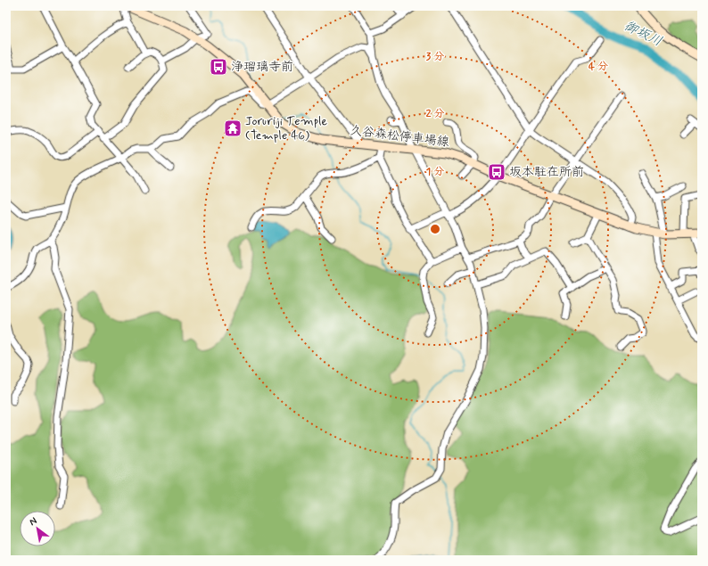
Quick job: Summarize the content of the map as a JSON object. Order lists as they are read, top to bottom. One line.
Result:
{"streets":{"main road":["久谷森松停車場線"]},"water":["御坂川"],"places":{"bus stop":["浄瑠璃寺前","坂本駐在所前"],"temple":["Joruriji Temple (Temple 46)"]},"north":"top left","rings":["3 分","4 分","2 分","1 分"]}
